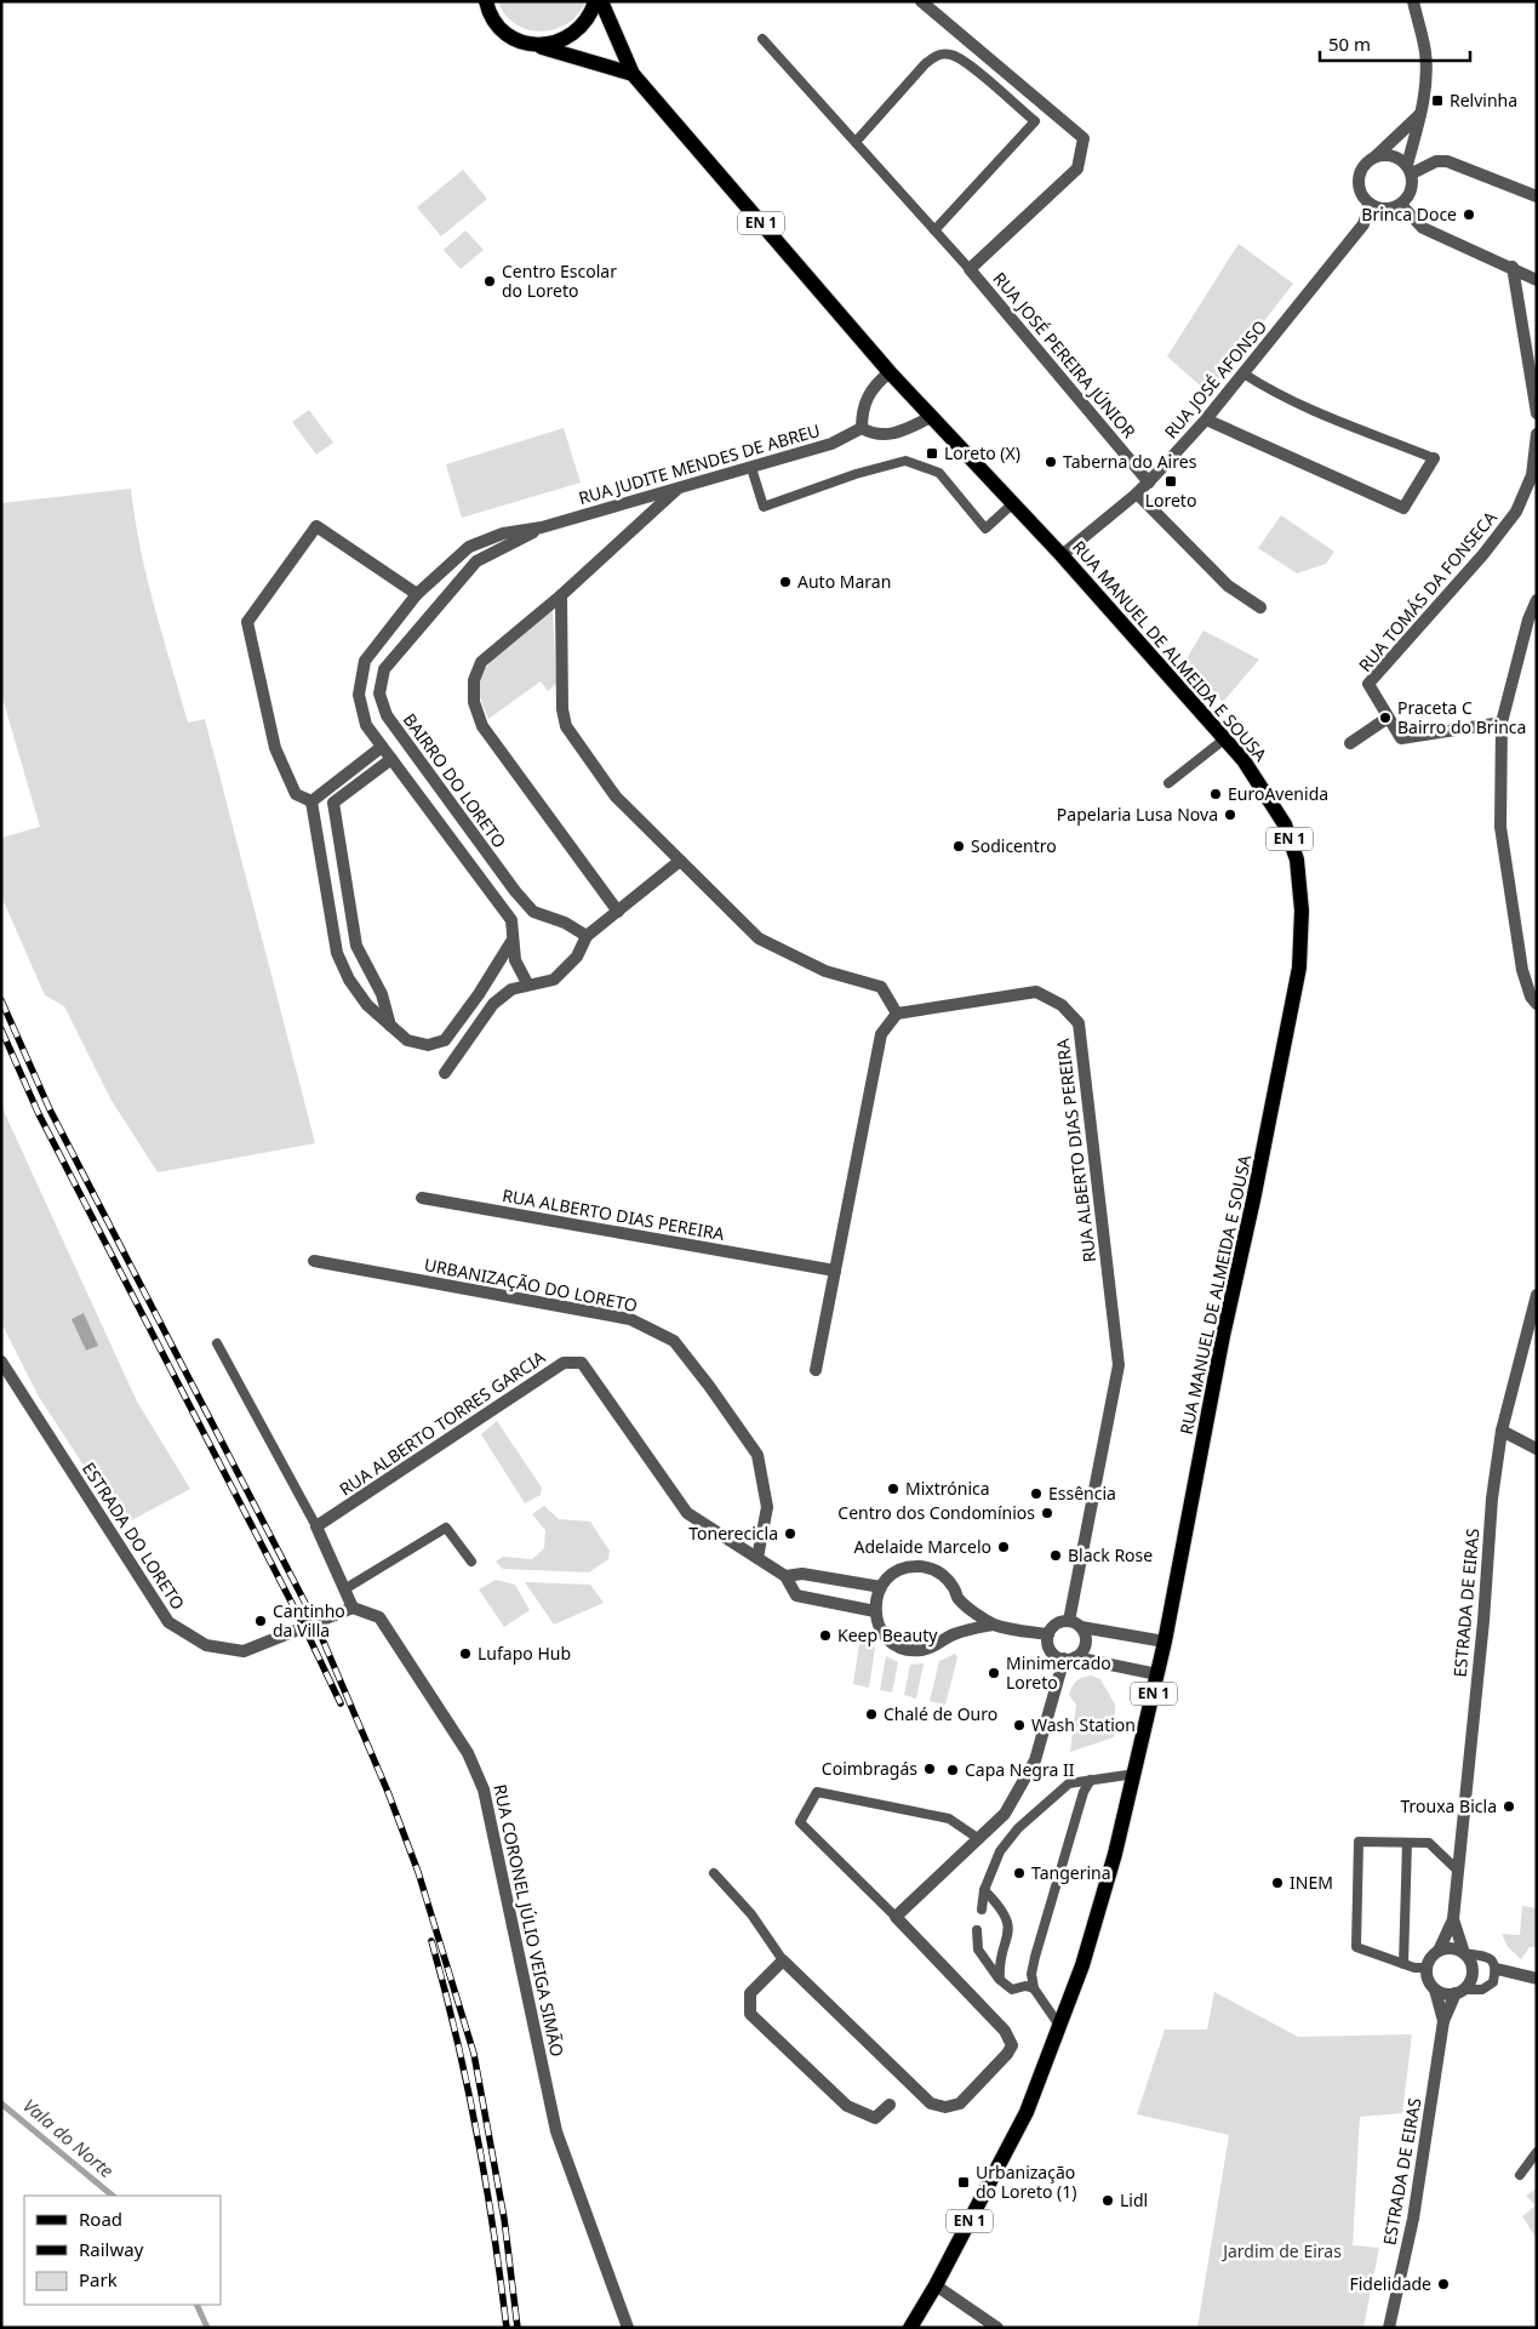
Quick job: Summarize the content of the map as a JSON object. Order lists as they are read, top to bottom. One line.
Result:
{"streets":{"main road":["EN 1","RUA MANUEL DE ALMEIDA E SOUSA"],"street":["RUA JOSÉ PEREIRA JÚNIOR","RUA JOSÉ AFONSO","RUA JUDITE MENDES DE ABREU","RUA TOMÁS DA FONSECA","BAIRRO DO LORETO","RUA ALBERTO DIAS PEREIRA","URBANIZAÇÃO DO LORETO","RUA ALBERTO TORRES GARCIA","ESTRADA DO LORETO","ESTRADA DE EIRAS","RUA CORONEL JÚLIO VEIGA SIMÃO"]},"crossings":[["EN 1","RUA MANUEL DE ALMEIDA E SOUSA"],["RUA JOSÉ PEREIRA JÚNIOR","RUA JOSÉ AFONSO"],["RUA JOSÉ AFONSO","RUA MANUEL DE ALMEIDA E SOUSA"],["RUA JUDITE MENDES DE ABREU","BAIRRO DO LORETO"],["URBANIZAÇÃO DO LORETO","RUA ALBERTO TORRES GARCIA"],["ESTRADA DO LORETO","RUA CORONEL JÚLIO VEIGA SIMÃO"]],"water":["Vala do Norte"],"parks":["Jardim de Eiras"],"places":{"transit":["Relvinha","Loreto (X)","Loreto","Urbanização do Loreto (1)"],"other":["Brinca Doce","Centro Escolar do Loreto","Taberna do Aires","Auto Maran","Praceta C Bairro do Brinca","EuroAvenida","Papelaria Lusa Nova","Sodicentro","Mixtrónica","Essência","Centro dos Condomínios","Tonerecicla","Adelaide Marcelo","Black Rose","Cantinho da Villa","Keep Beauty","Lufapo Hub","Minimercado Loreto","Chalé de Ouro","Wash Station","Coimbragás","Capa Negra II","Trouxa Bicla","Tangerina","INEM","Lidl","Fidelidade"]},"legend":["Road","Railway","Park"],"scale_bar":"50 m"}
